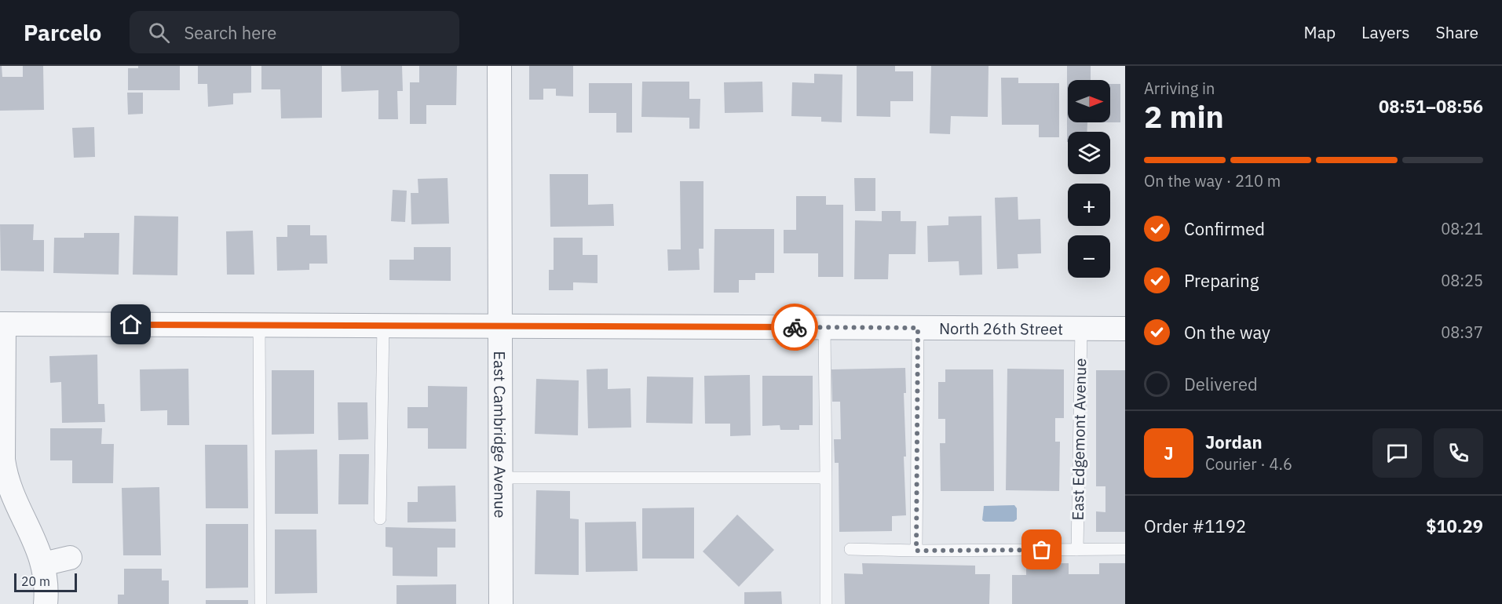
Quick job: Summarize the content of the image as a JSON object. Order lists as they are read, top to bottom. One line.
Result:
{"streets":{"street":["North 26th Street","East Cambridge Avenue"],"lane":["East Edgemont Avenue"]},"crossings":[["North 26th Street","East Cambridge Avenue"],["North 26th Street","East Edgemont Avenue"]],"scale_bar":"20 m","north":"right","page":{"header":"Parcelo","search":"Search here","nav":["Map","Layers","Share"],"heading":["2 min","Arriving in","08:51–08:56"],"panel":["Jordan","Courier · 4.6","Order #1192","$10.29"],"map_buttons":["+","−"],"bar":"On the way · 210 m","list":[["Confirmed","08:21"],["Preparing","08:25"],["On the way","08:37"],"Delivered"],"round":"J","scale":"20 m"}}
